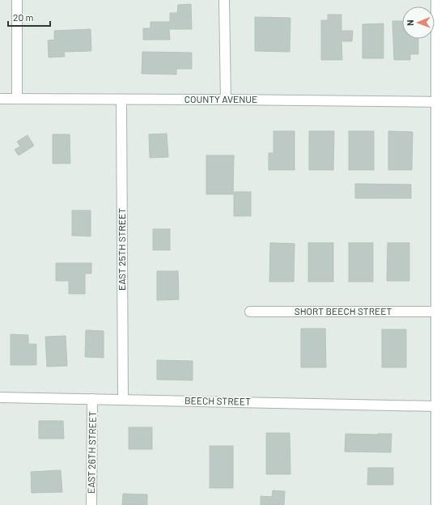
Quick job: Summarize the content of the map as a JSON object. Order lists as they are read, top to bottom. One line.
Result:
{"streets":{"street":["COUNTY AVENUE","EAST 25TH STREET","SHORT BEECH STREET","BEECH STREET","EAST 26TH STREET"]},"crossings":[["COUNTY AVENUE","EAST 25TH STREET"],["EAST 25TH STREET","BEECH STREET"],["BEECH STREET","EAST 26TH STREET"]],"scale_bar":"20 m","north":"left"}
